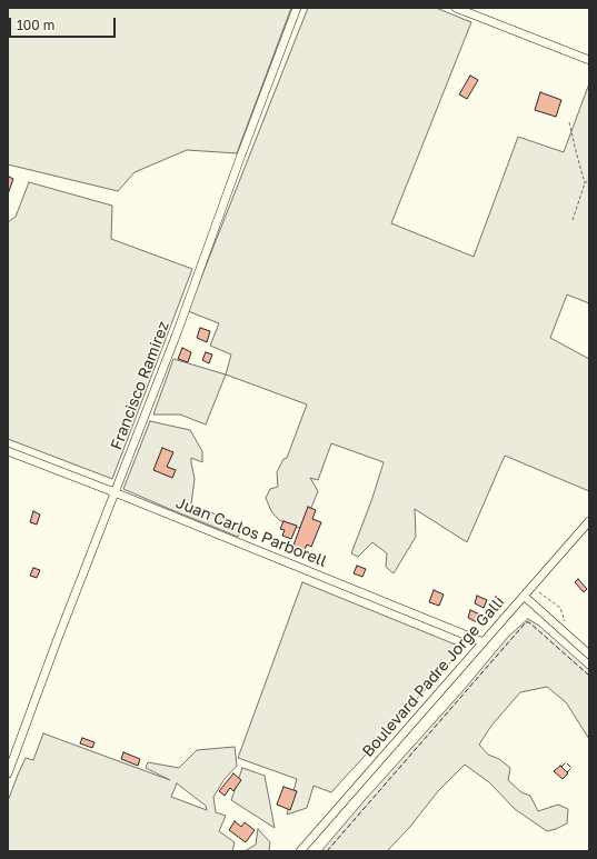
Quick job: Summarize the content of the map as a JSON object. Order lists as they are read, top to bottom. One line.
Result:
{"streets":{"street":["Francisco Ramirez","Juan Carlos Parborell","Boulevard Padre Jorge Galli"]},"crossings":[["Francisco Ramirez","Juan Carlos Parborell"],["Juan Carlos Parborell","Boulevard Padre Jorge Galli"]],"scale_bar":"100 m"}
